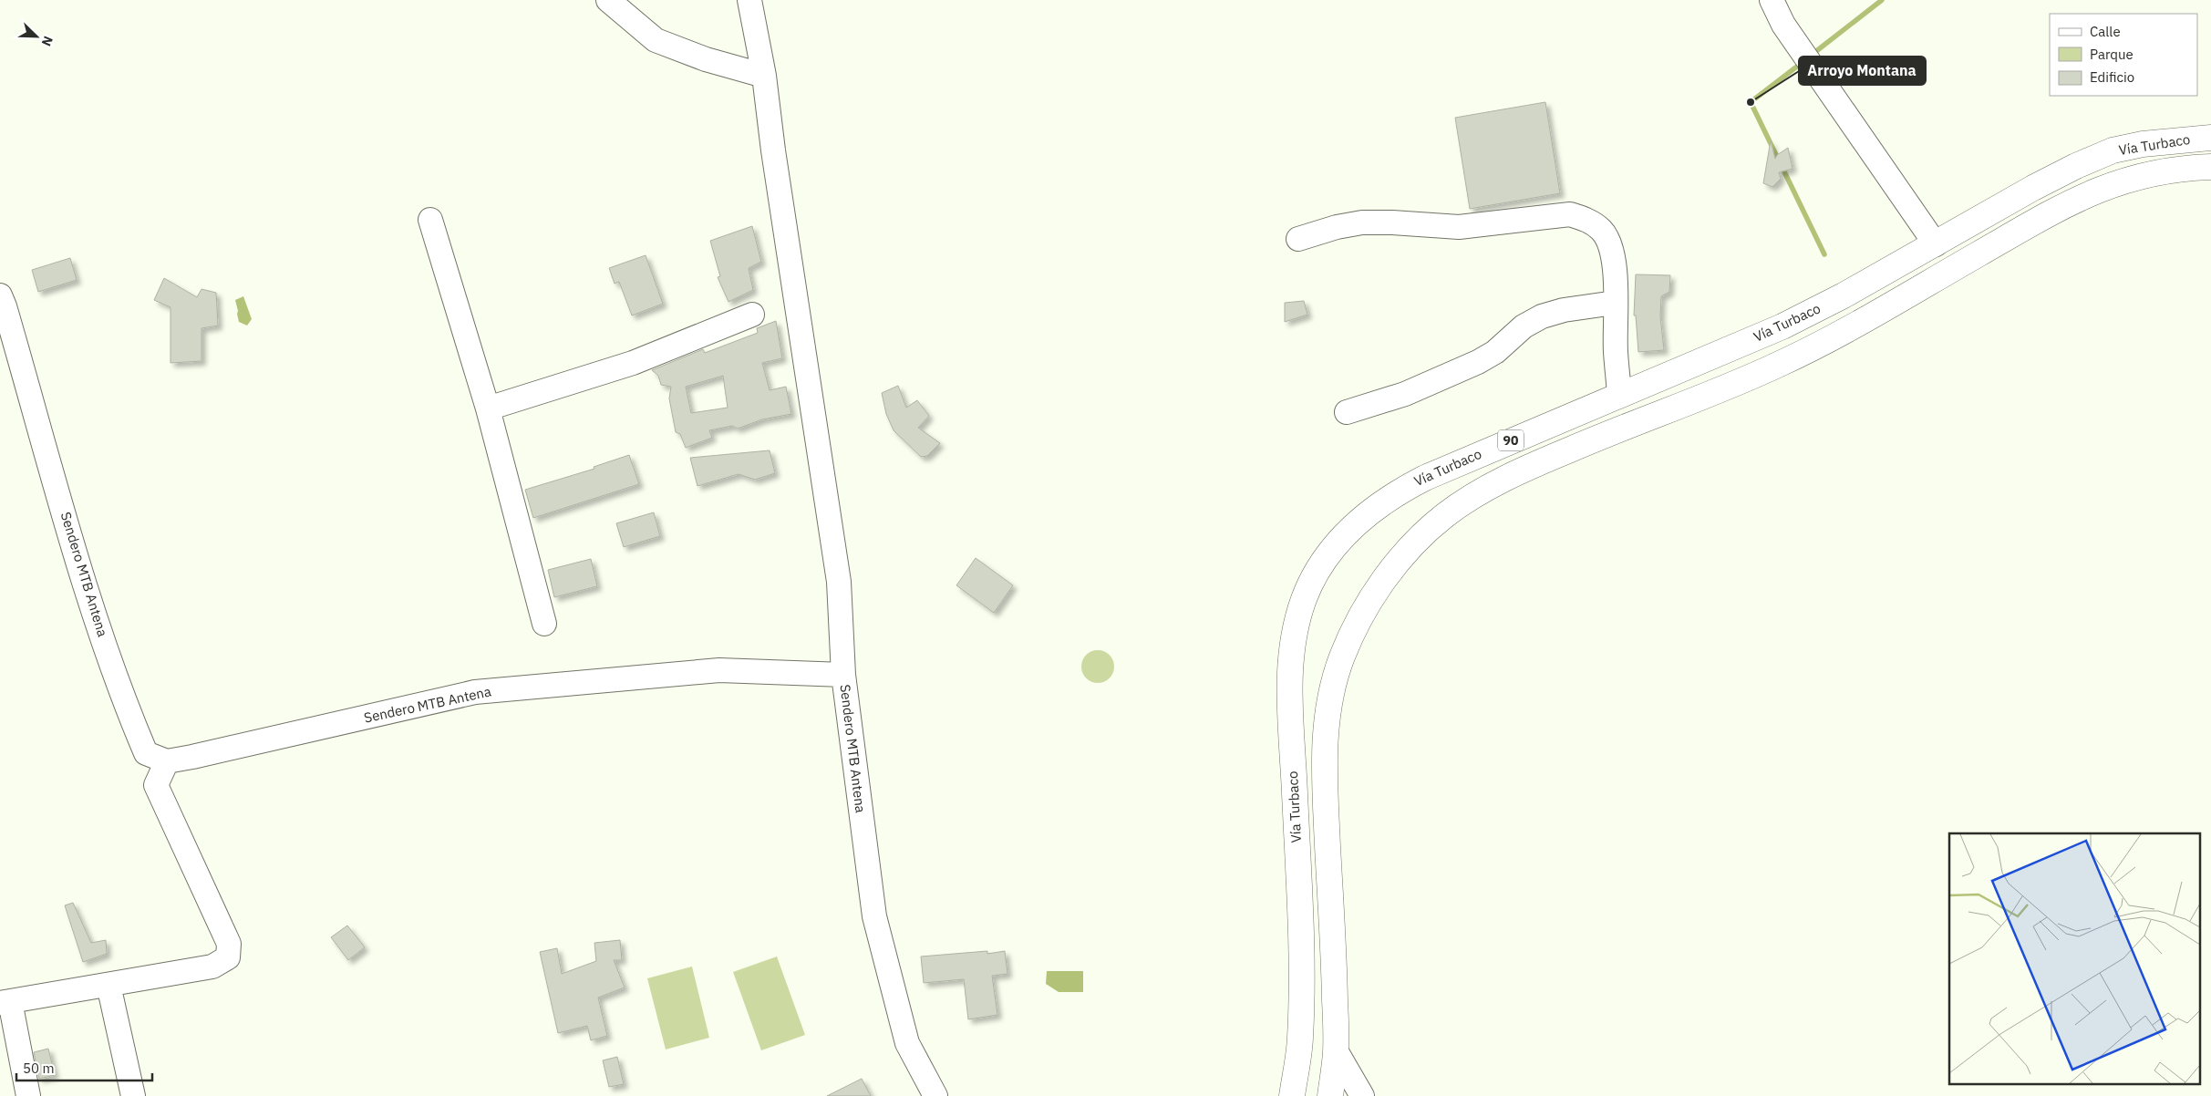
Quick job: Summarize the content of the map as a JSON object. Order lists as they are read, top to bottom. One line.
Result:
{"streets":{"highway":["Vía Turbaco","90"],"street":["Sendero MTB Antena"]},"places":["Arroyo Montana"],"legend":["Calle","Parque","Edificio"],"scale_bar":"50 m","north":"bottom right"}
